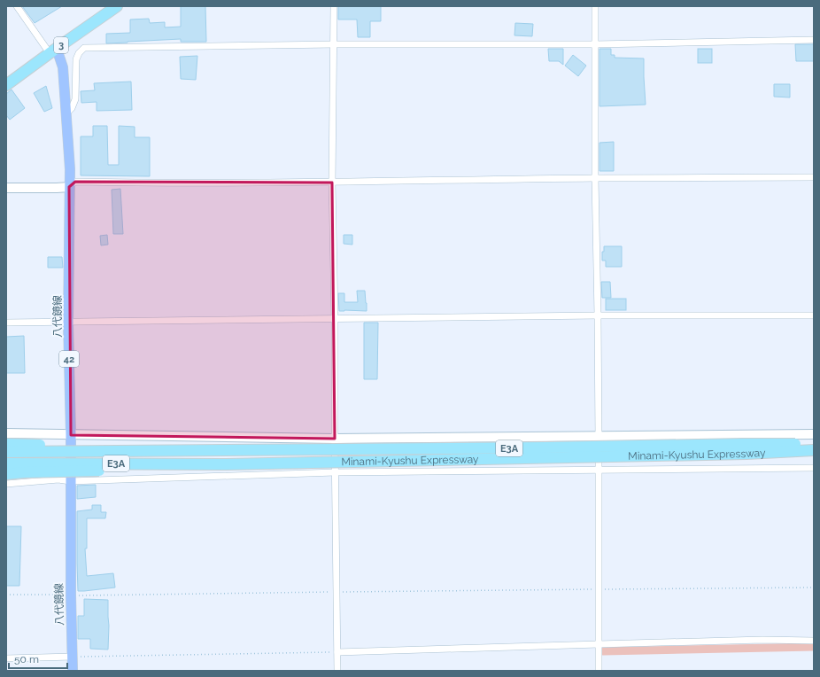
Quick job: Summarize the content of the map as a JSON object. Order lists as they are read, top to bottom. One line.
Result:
{"streets":{"highway":["3","E3A","Minami-Kyushu Expressway"],"main road":["八代鏡線","42"]},"crossings":[["3","八代鏡線"]],"scale_bar":"50 m"}
